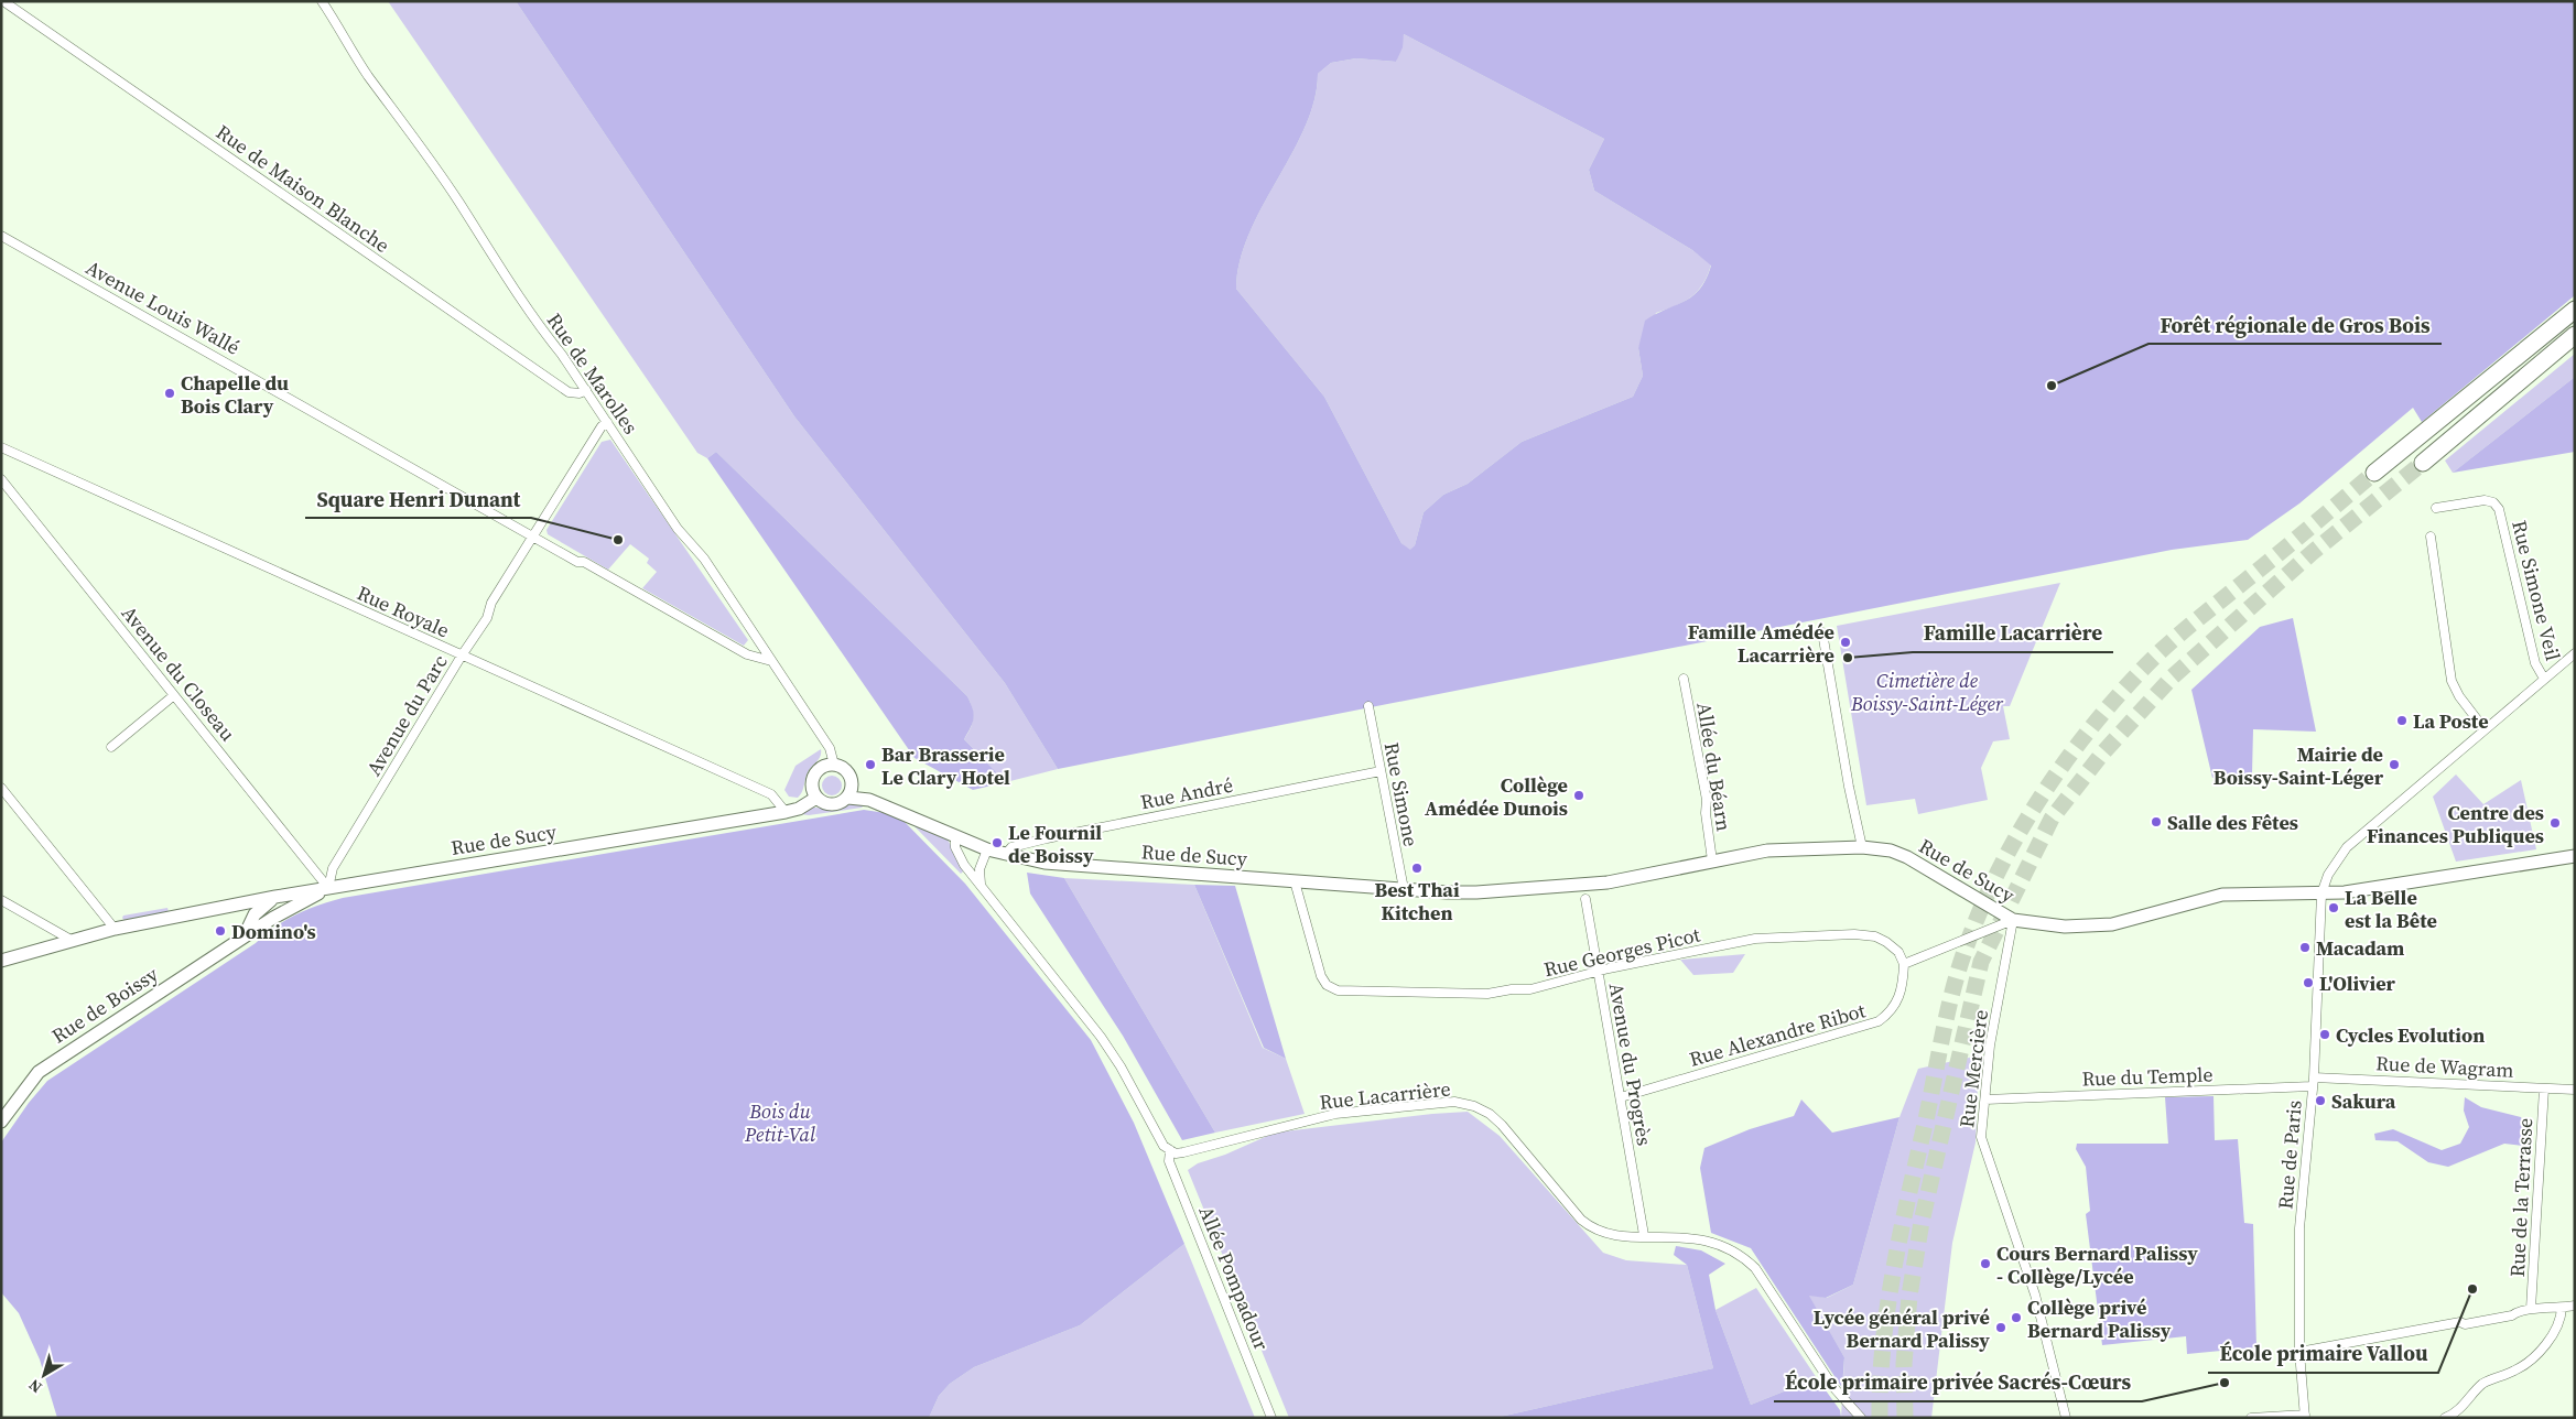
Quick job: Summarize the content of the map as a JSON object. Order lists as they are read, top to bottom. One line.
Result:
{"streets":{"main road":["Rue de Sucy","Rue de Boissy"],"street":["Rue de Maison Blanche","Avenue Louis Wallé","Rue de Marolles","Rue Simone Veil","Rue Royale","Avenue du Closeau","Avenue du Parc","Allée du Béarn","Rue André","Rue Simone","Rue Georges Picot","Rue Alexandre Ribot","Avenue du Progrès","Rue de Wagram","Rue Mercière","Rue du Temple","Rue Lacarrière","Rue de Paris","Rue de la Terrasse","Allée Pompadour"]},"crossings":[["Rue de Maison Blanche","Rue de Marolles"],["Avenue Louis Wallé","Rue de Marolles"],["Avenue Louis Wallé","Avenue du Parc"],["Rue de Marolles","Avenue du Parc"],["Rue de Marolles","Rue de Sucy"],["Rue Royale","Avenue du Parc"],["Rue Royale","Rue de Sucy"],["Avenue du Closeau","Avenue du Parc"],["Avenue du Closeau","Rue de Sucy"],["Avenue du Closeau","Rue de Boissy"],["Avenue du Parc","Rue de Sucy"],["Avenue du Parc","Rue de Boissy"],["Allée du Béarn","Rue de Sucy"],["Rue André","Rue Simone"],["Rue André","Rue de Sucy"],["Rue Simone","Rue de Sucy"],["Rue de Sucy","Rue Georges Picot"],["Rue de Sucy","Rue de Boissy"],["Rue de Sucy","Rue Mercière"],["Rue de Sucy","Rue de Paris"],["Rue Georges Picot","Rue Alexandre Ribot"],["Rue Georges Picot","Avenue du Progrès"],["Rue Alexandre Ribot","Avenue du Progrès"],["Avenue du Progrès","Rue Lacarrière"],["Rue de Wagram","Rue du Temple"],["Rue de Wagram","Rue de Paris"],["Rue de Wagram","Rue de la Terrasse"],["Rue Mercière","Rue du Temple"],["Rue du Temple","Rue de Paris"],["Rue Lacarrière","Allée Pompadour"]],"parks":["Cimetière de Boissy-Saint-Léger","Bois du Petit-Val"],"places":["Forêt régionale de Gros Bois","Chapelle du Bois Clary","Square Henri Dunant","Famille Amédée Lacarrière","Famille Lacarrière","La Poste","Bar Brasserie Le Clary Hotel","Mairie de Boissy-Saint-Léger","Collège Amédée Dunois","Salle des Fêtes","Centre des Finances Publiques","Le Fournil de Boissy","Best Thai Kitchen","La Belle est la Bête","Domino's","Macadam","L'Olivier","Cycles Evolution","Sakura","Cours Bernard Palissy - Collège/Lycée","École primaire Vallou","Collège privé Bernard Palissy","Lycée général privé Bernard Palissy","École primaire privée Sacrés-Cœurs"],"north":"bottom left"}
